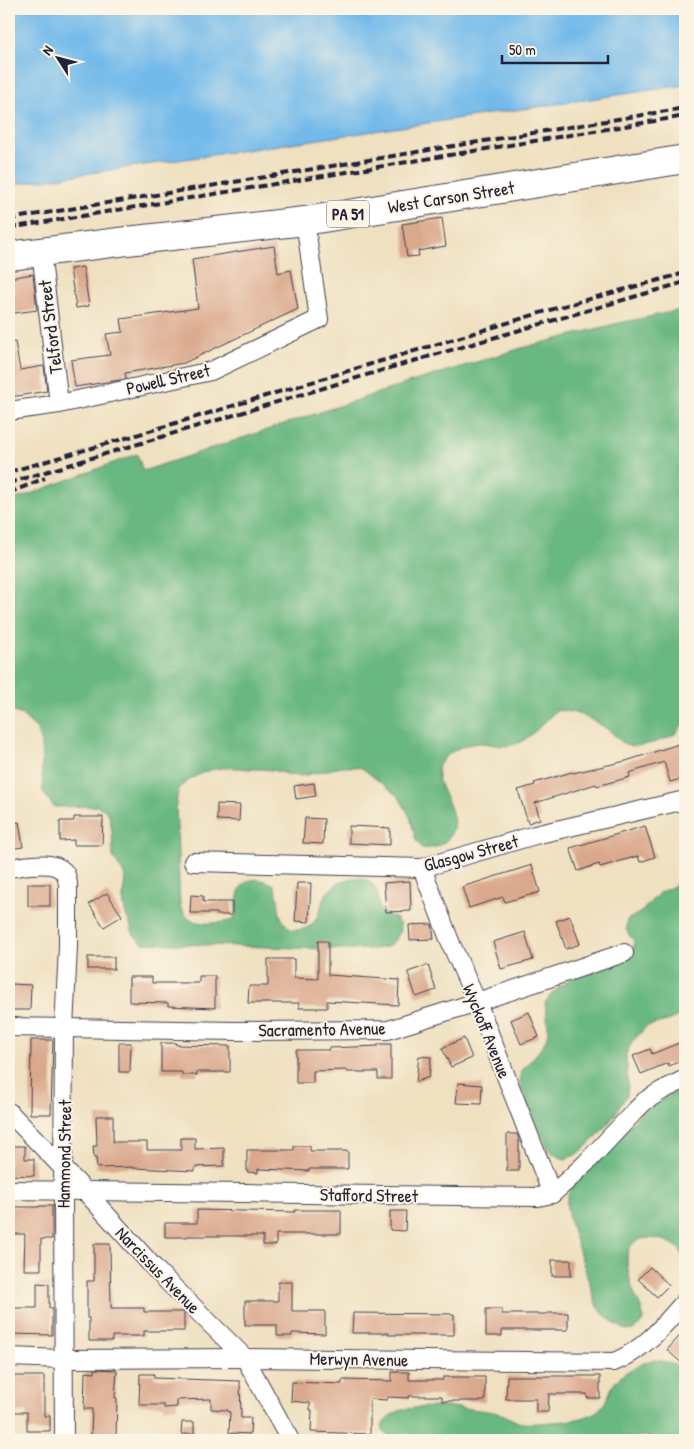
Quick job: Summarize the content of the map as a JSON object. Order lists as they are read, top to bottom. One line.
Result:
{"streets":{"main road":["West Carson Street","PA 51"],"street":["Telford Street","Powell Street","Glasgow Street","Sacramento Avenue","Wyckoff Avenue","Hammond Street","Stafford Street","Narcissus Avenue","Merwyn Avenue"]},"crossings":[["West Carson Street","Telford Street"],["West Carson Street","Powell Street"],["Telford Street","Powell Street"],["Glasgow Street","Wyckoff Avenue"],["Sacramento Avenue","Wyckoff Avenue"],["Sacramento Avenue","Hammond Street"],["Wyckoff Avenue","Stafford Street"],["Hammond Street","Stafford Street"],["Hammond Street","Narcissus Avenue"],["Hammond Street","Merwyn Avenue"],["Stafford Street","Narcissus Avenue"],["Narcissus Avenue","Merwyn Avenue"]],"scale_bar":"50 m","north":"top left"}
